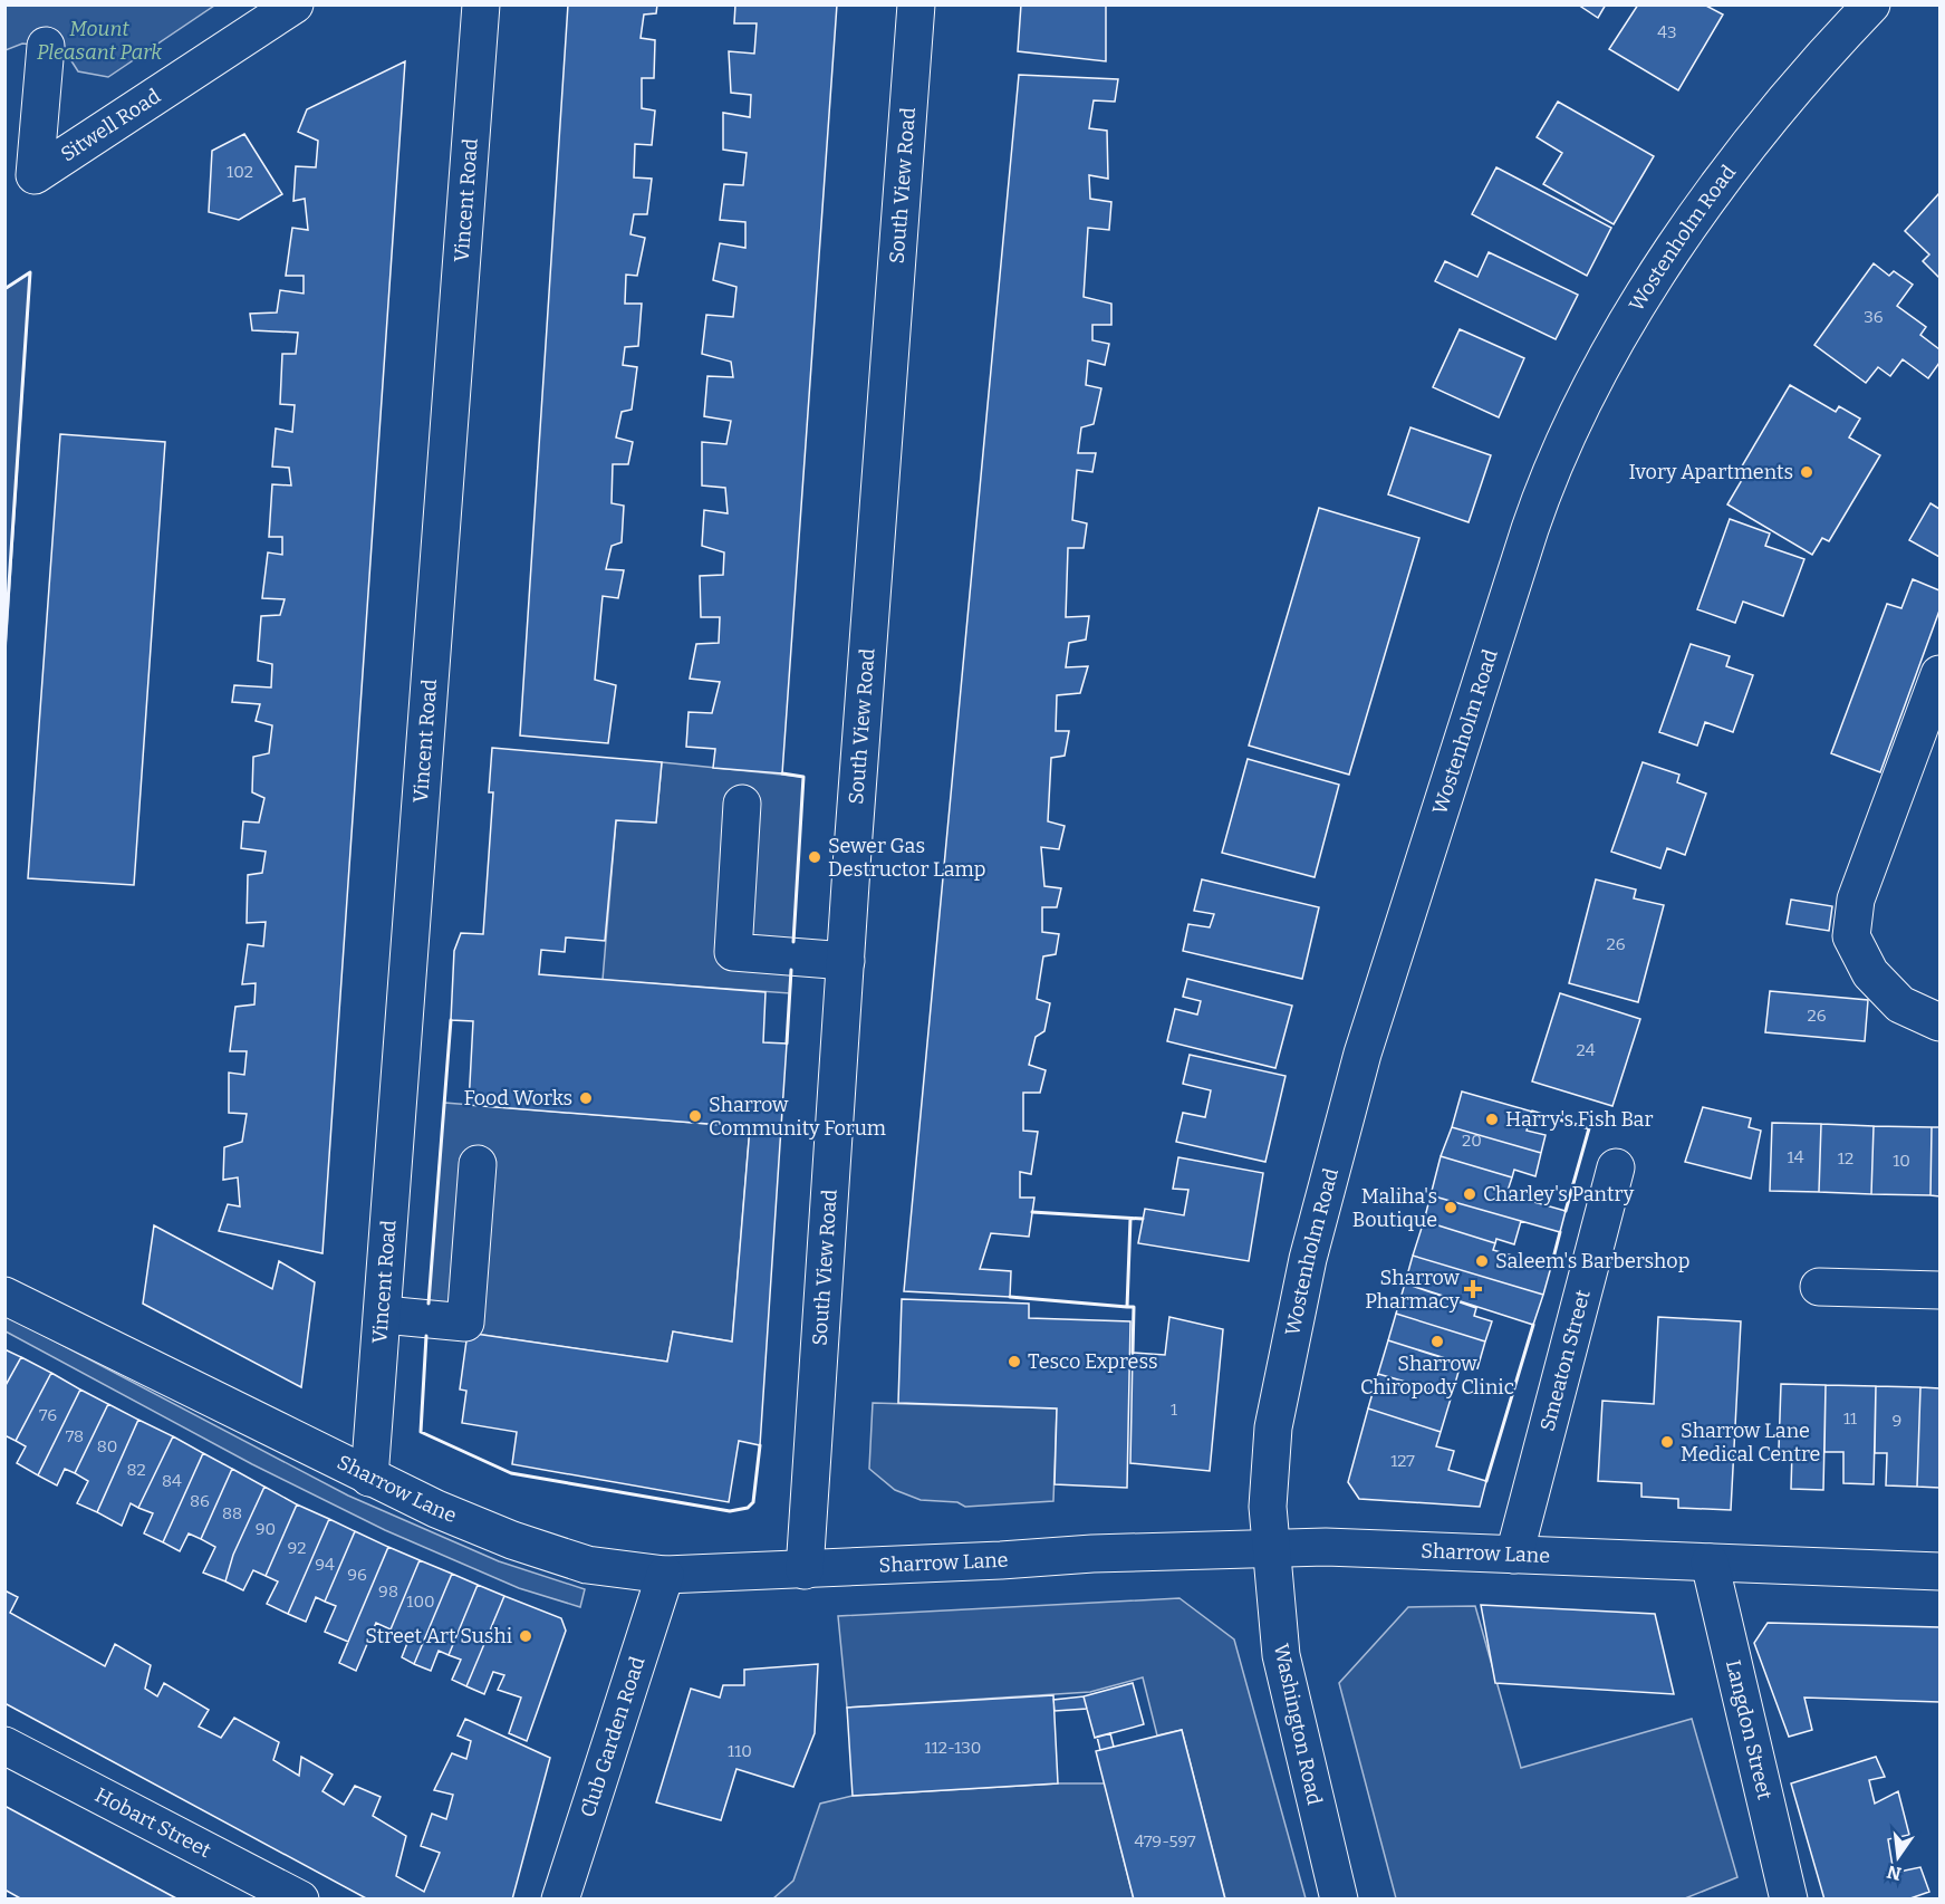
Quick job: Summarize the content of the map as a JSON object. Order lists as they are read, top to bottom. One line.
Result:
{"streets":{"street":["Sitwell Road","South View Road","Vincent Road","Wostenholm Road","Smeaton Street","Sharrow Lane","Washington Road","Langdon Street","Club Garden Road","Hobart Street"]},"crossings":[["South View Road","Sharrow Lane"],["Vincent Road","Sharrow Lane"],["Wostenholm Road","Sharrow Lane"],["Wostenholm Road","Washington Road"],["Smeaton Street","Sharrow Lane"],["Sharrow Lane","Washington Road"],["Sharrow Lane","Langdon Street"],["Sharrow Lane","Club Garden Road"]],"parks":["Mount Pleasant Park"],"places":{"other":["Ivory Apartments","Sewer Gas Destructor Lamp","Food Works","Sharrow Community Forum","Harry's Fish Bar","Charley's Pantry","Maliha's Boutique","Saleem's Barbershop","Sharrow Chiropody Clinic","Tesco Express","Sharrow Lane Medical Centre","Street Art Sushi"],"health":["Sharrow Pharmacy"]},"house_numbers":["43","102","36","26","26","24","20","14","12","10","1","76","11","9","78","80","127","82","84","86","88","90","92","94","96","98","100","112-130","110","479-597"],"north":"bottom"}
